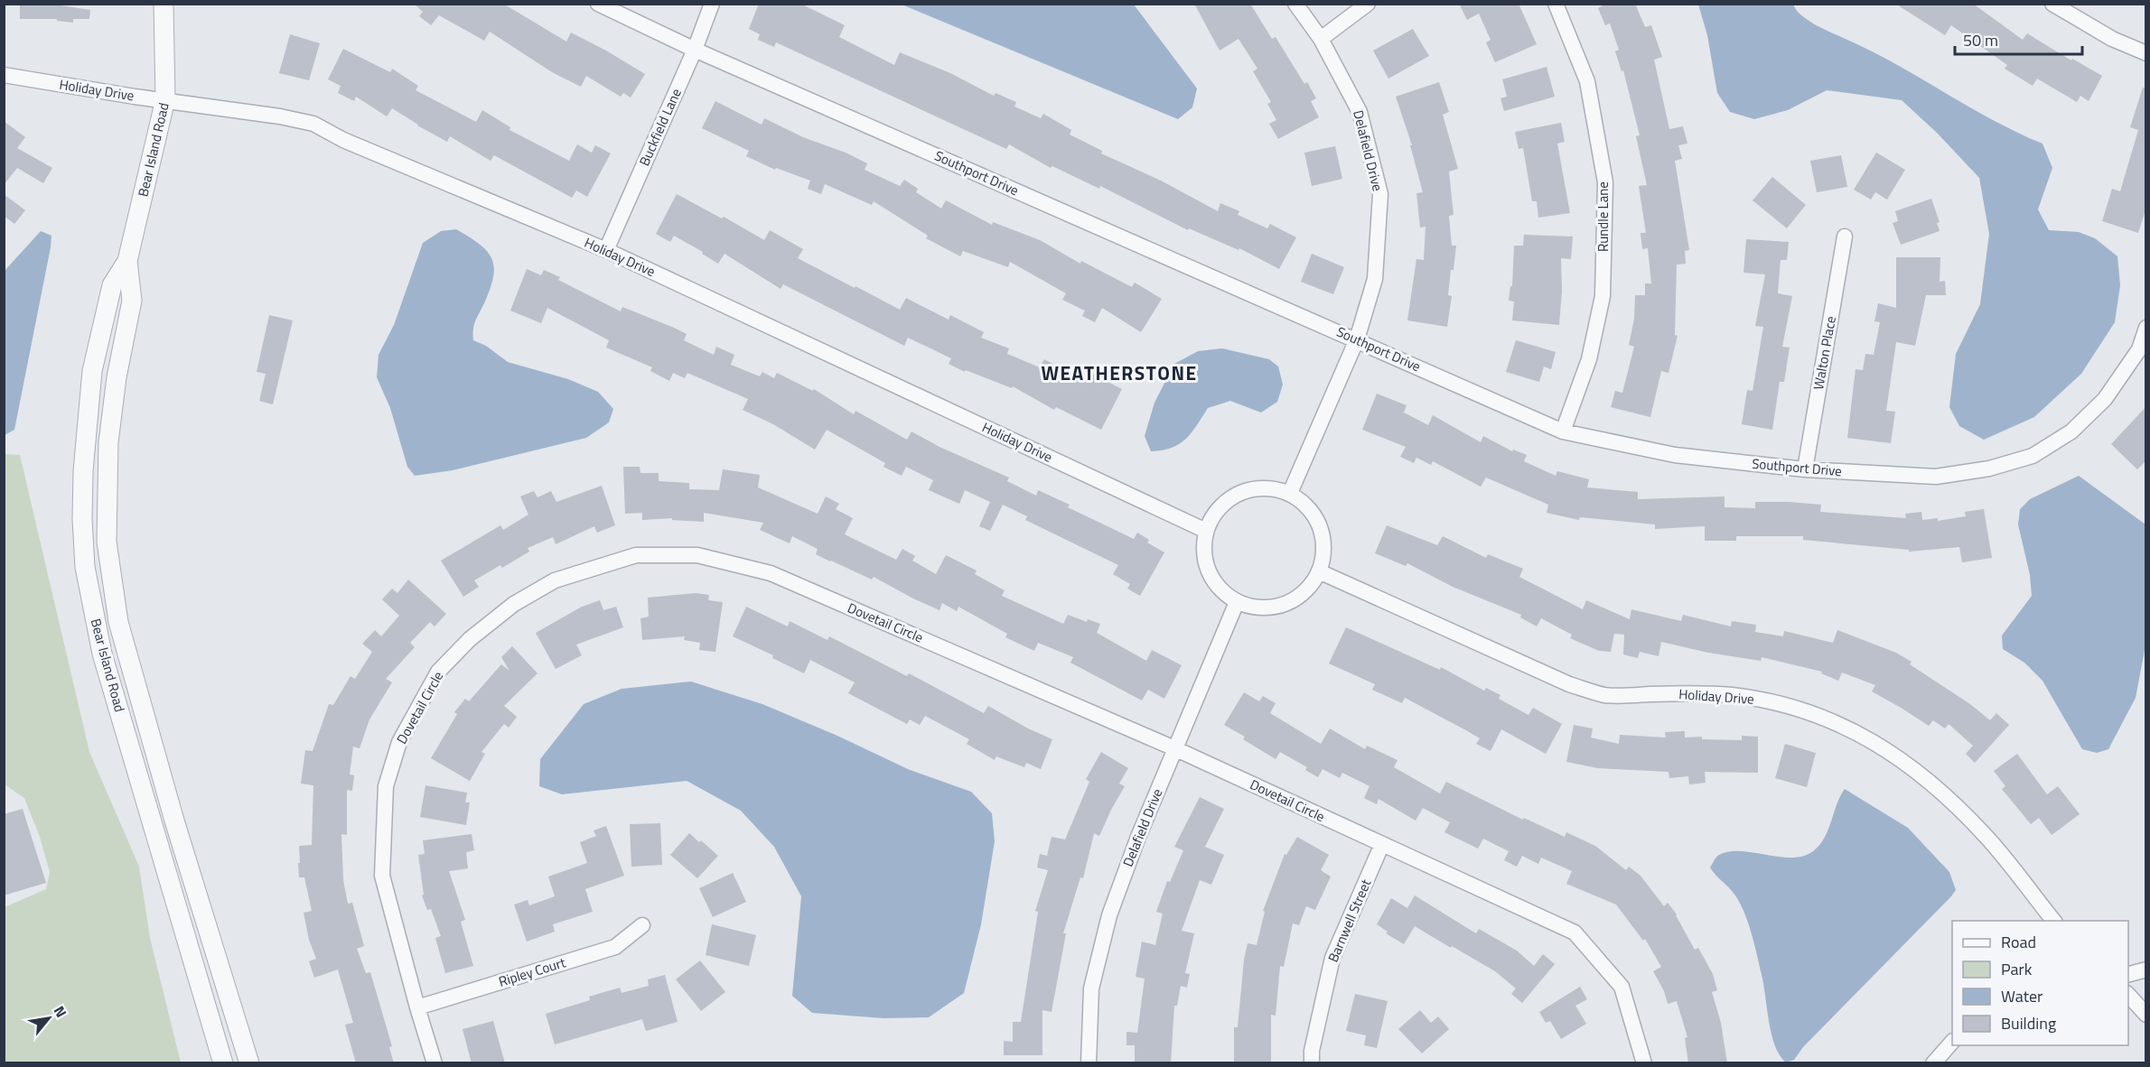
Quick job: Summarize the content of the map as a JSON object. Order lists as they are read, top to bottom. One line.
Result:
{"streets":{"street":["Holiday Drive","Buckfield Lane","Bear Island Road","Delafield Drive","Southport Drive","Rundle Lane","Walton Place","Dovetail Circle","Barnwell Street","Ripley Court"]},"crossings":[["Holiday Drive","Buckfield Lane"],["Holiday Drive","Bear Island Road"],["Holiday Drive","Delafield Drive"],["Buckfield Lane","Southport Drive"],["Delafield Drive","Southport Drive"],["Delafield Drive","Dovetail Circle"],["Southport Drive","Rundle Lane"],["Southport Drive","Walton Place"],["Dovetail Circle","Barnwell Street"],["Dovetail Circle","Ripley Court"]],"districts":["WEATHERSTONE"],"legend":["Road","Park","Water","Building"],"scale_bar":"50 m","north":"top right"}
